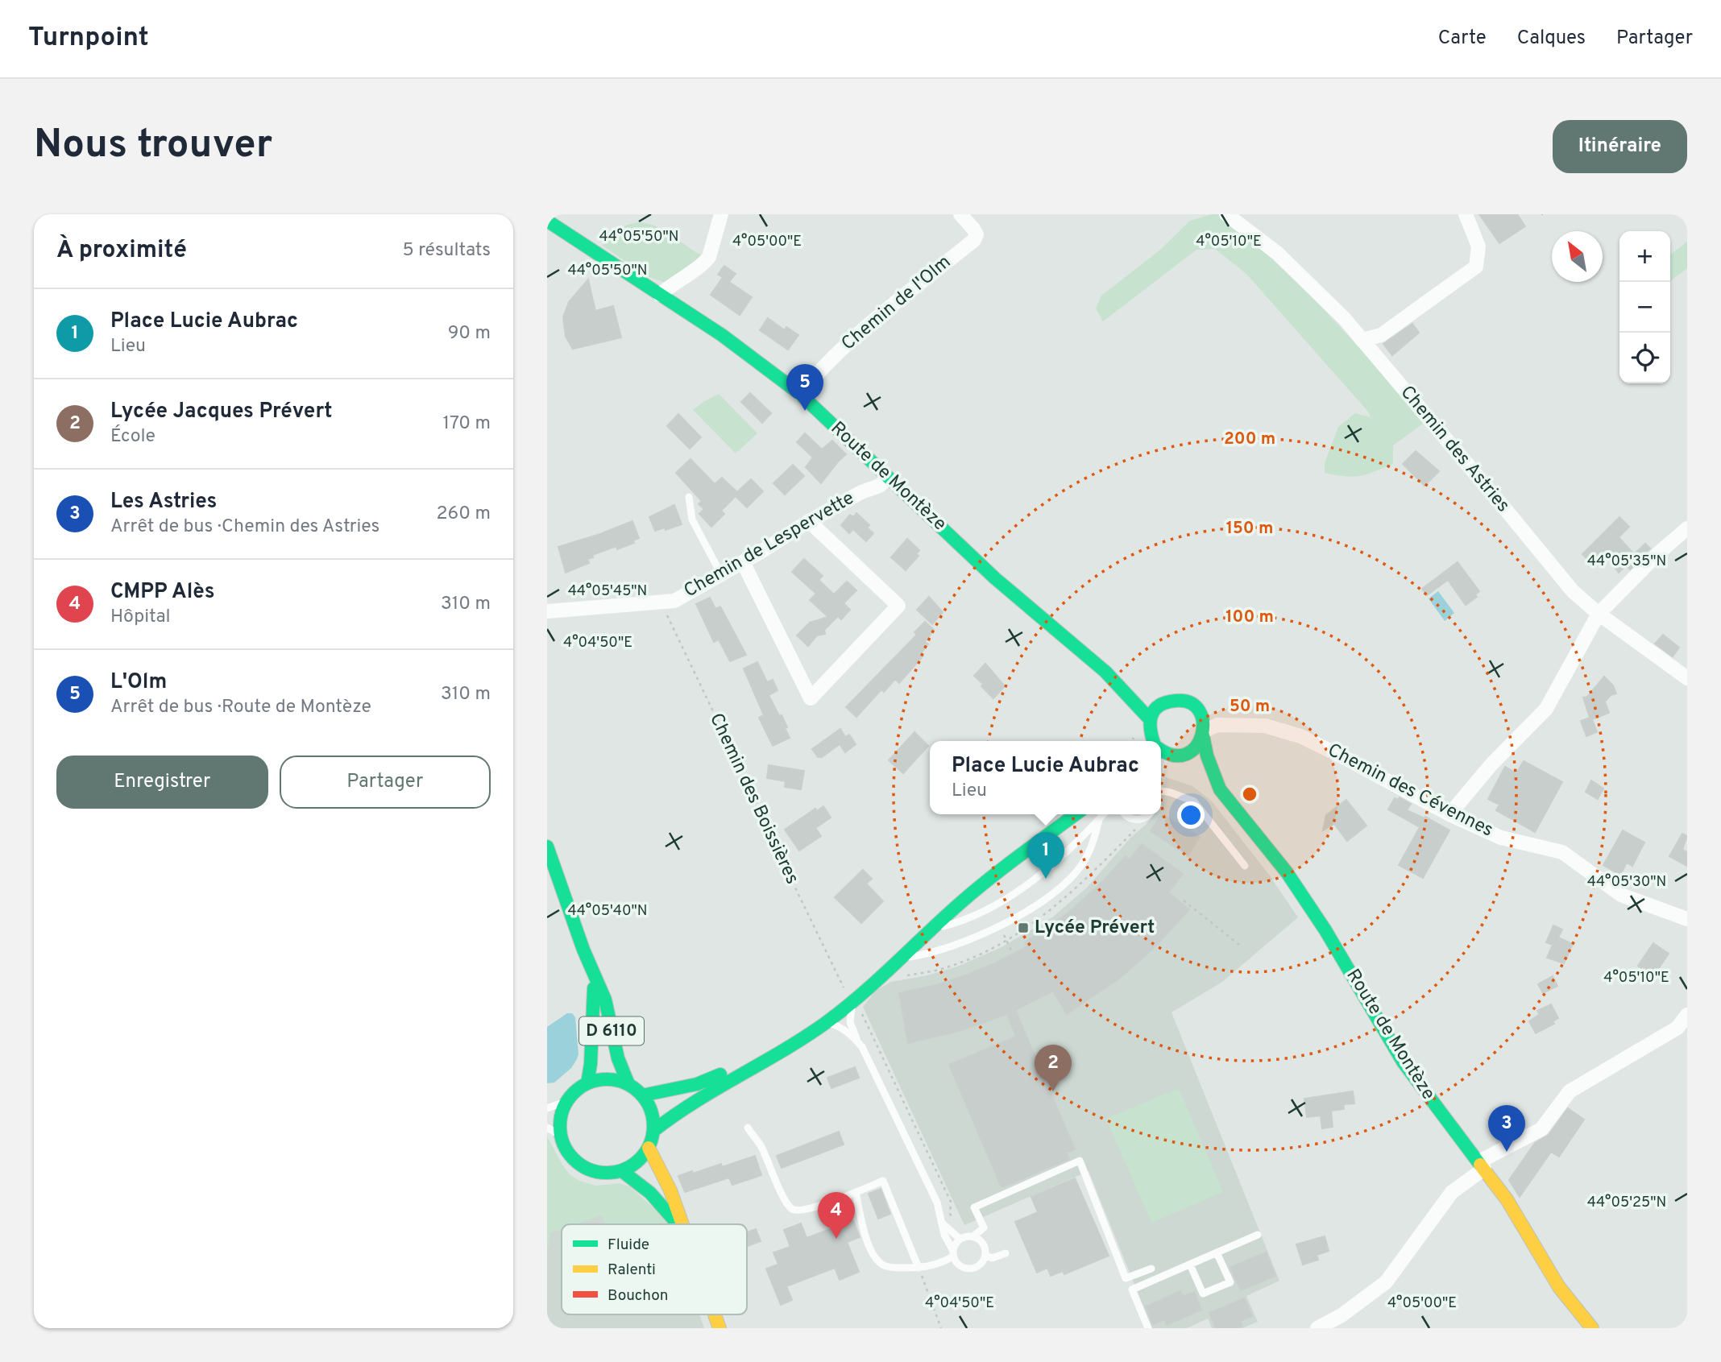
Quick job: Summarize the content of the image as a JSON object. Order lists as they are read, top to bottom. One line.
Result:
{"streets":{"street":["Chemin de l'Olm","Chemin des Astries","Route de Montèze","Chemin de Lespervette","Chemin des Cévennes","D 6110"],"path":["Chemin des Boissières"]},"crossings":[["Chemin de l'Olm","Route de Montèze"],["Route de Montèze","Chemin de Lespervette"],["Route de Montèze","Chemin des Cévennes"],["Chemin de Lespervette","Chemin des Boissières"]],"places":{"transit":["Lycée Prévert"]},"legend":["Fluide","Ralenti","Bouchon"],"north":"top left","page":{"header":"Turnpoint","nav":["Carte","Calques","Partager"],"buttons":["Itinéraire",["Enregistrer","Partager"]],"title":"Nous trouver","heading":["À proximité","5 résultats"],"map_buttons":["+","−"],"list":[{"mark":"1","name":"Place Lucie Aubrac","note":"Lieu","value":"90 m"},{"mark":"2","name":"Lycée Jacques Prévert","note":"École","value":"170 m"},{"mark":"3","name":"Les Astries","note":"Arrêt de bus · Chemin des Astries","value":"260 m"},{"mark":"4","name":"CMPP Alès","note":"Hôpital","value":"310 m"},{"mark":"5","name":"L'Olm","note":"Arrêt de bus · Route de Montèze","value":"310 m"}],"pins":["5","1","2","3","4"],"popup":["Place Lucie Aubrac","Lieu"]},"coordinates":["44°05'50\"N","4°05'00\"E","4°05'10\"E","44°05'35\"N","44°05'45\"N","4°04'50\"E","44°05'30\"N","44°05'40\"N","44°05'25\"N"],"rings":["200 m","150 m","100 m","50 m"]}
